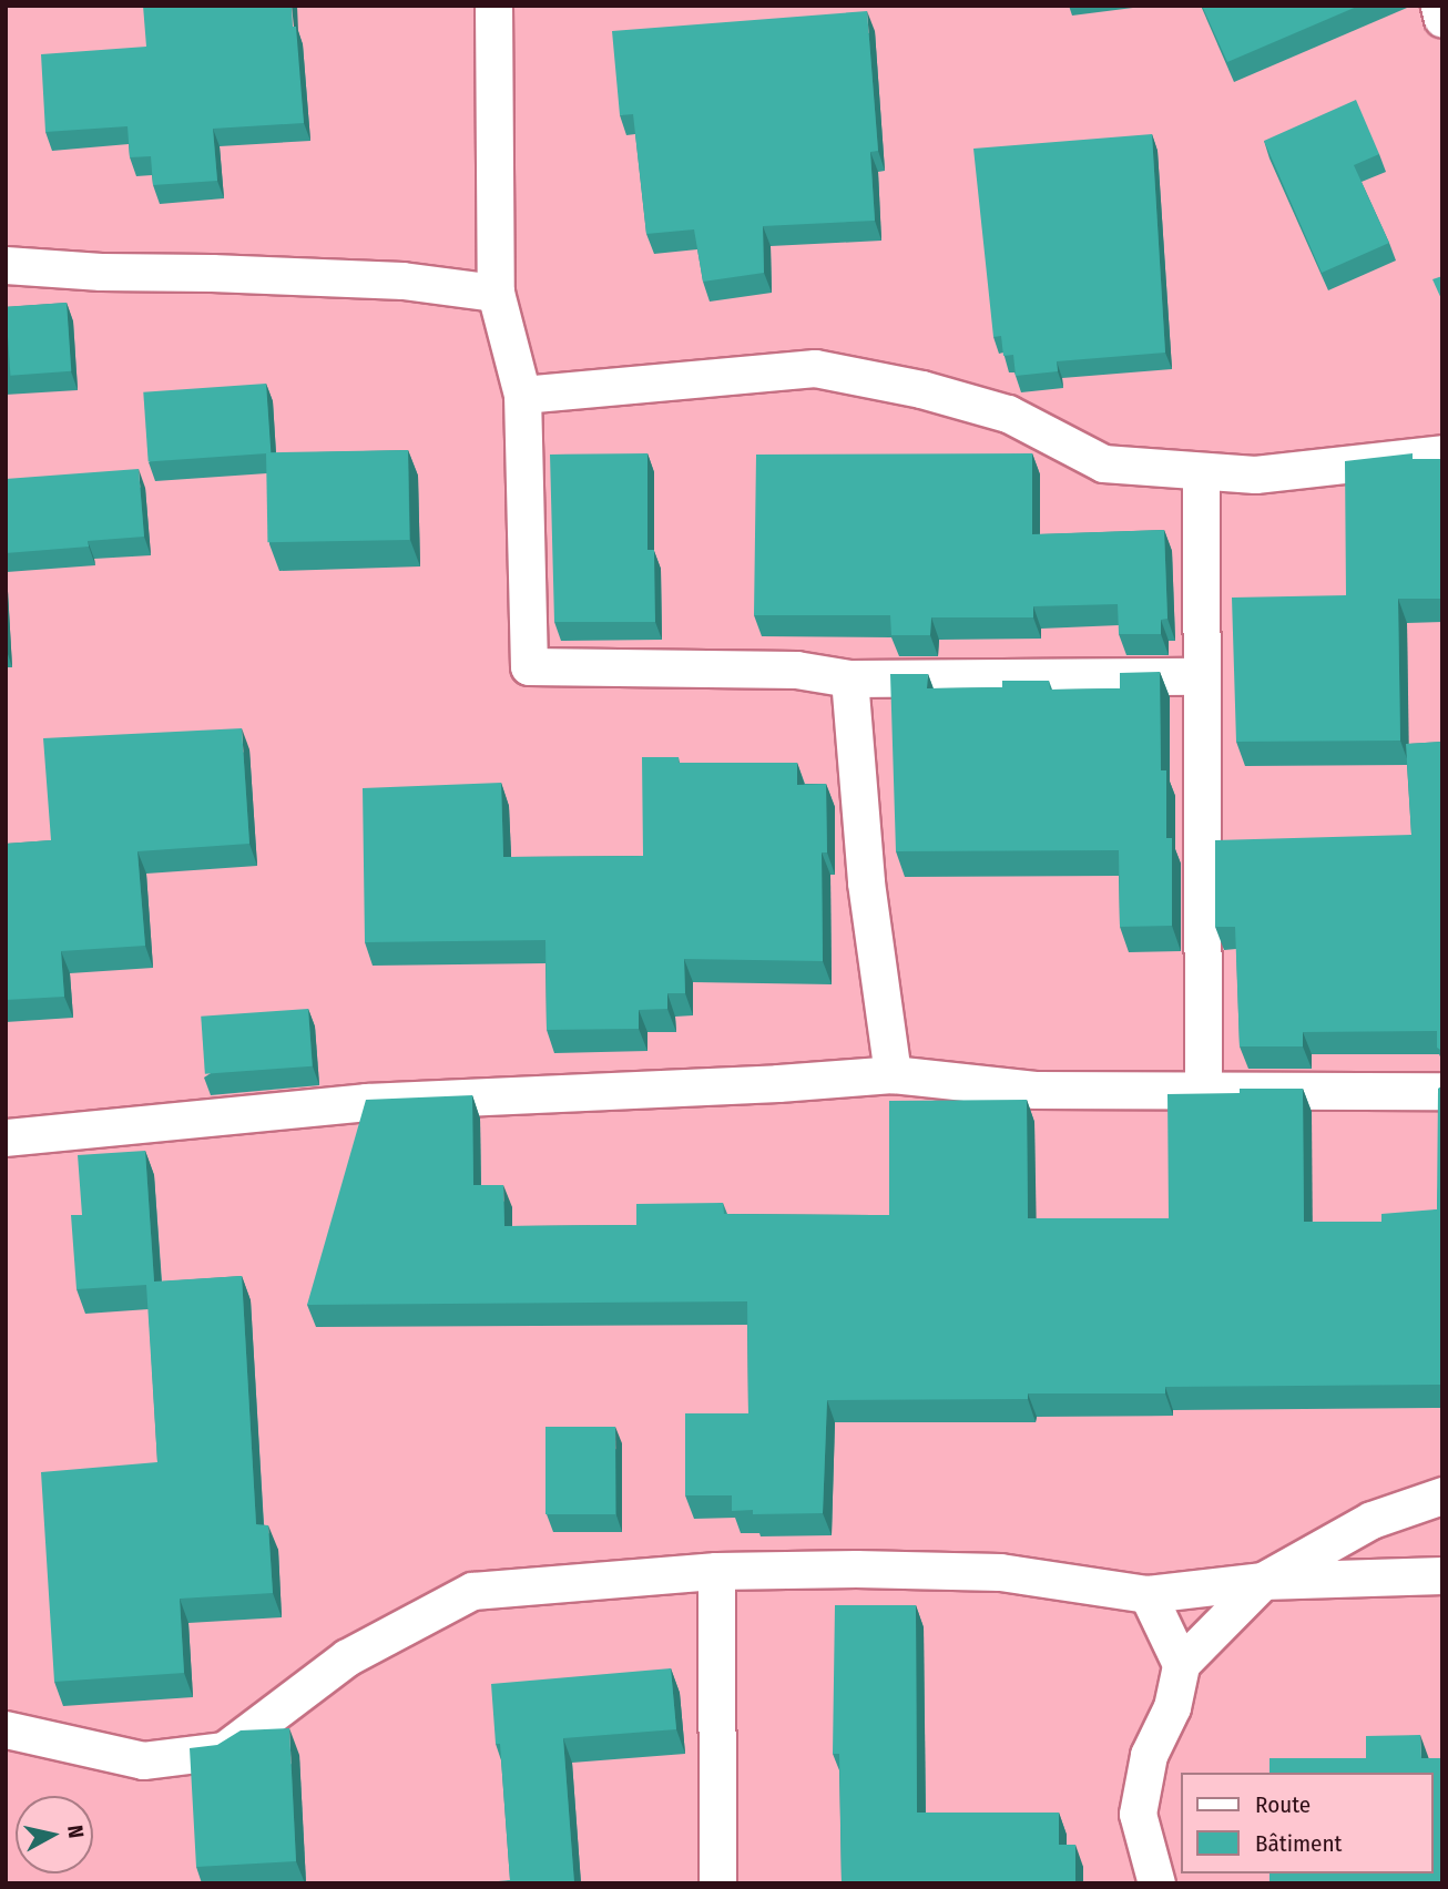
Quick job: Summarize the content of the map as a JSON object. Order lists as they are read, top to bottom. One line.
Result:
{"legend":["Route","Bâtiment"],"north":"right"}
